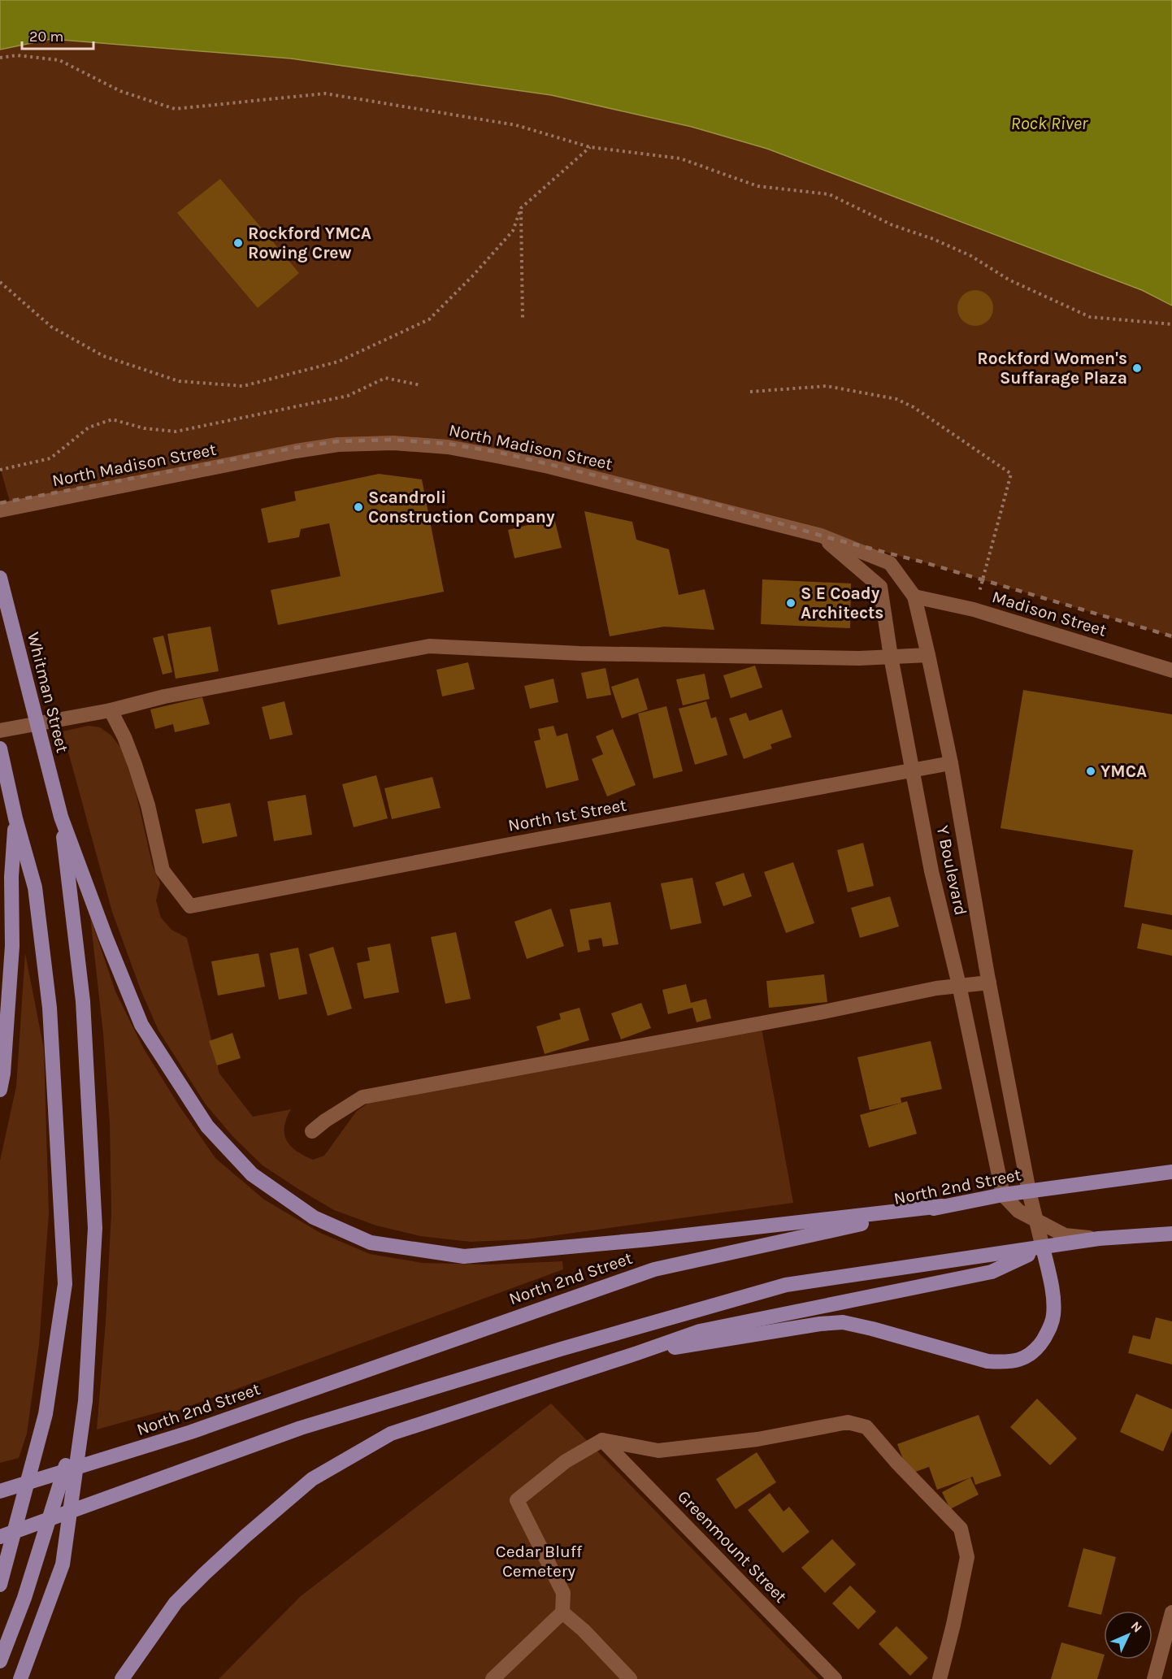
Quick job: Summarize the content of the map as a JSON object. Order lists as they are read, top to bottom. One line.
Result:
{"streets":{"main road":["Whitman Street","North 2nd Street"],"street":["North Madison Street","Madison Street","North 1st Street","Y Boulevard","Greenmount Street"]},"crossings":[["North Madison Street","Madison Street"],["North Madison Street","Y Boulevard"],["Madison Street","Y Boulevard"],["North 1st Street","Y Boulevard"],["Y Boulevard","North 2nd Street"]],"water":["Rock River"],"parks":["Cedar Bluff Cemetery"],"places":["Rockford YMCA Rowing Crew","Rockford Women's Suffarage Plaza","Scandroli Construction Company","S E Coady Architects","YMCA"],"scale_bar":"20 m","north":"top right"}
